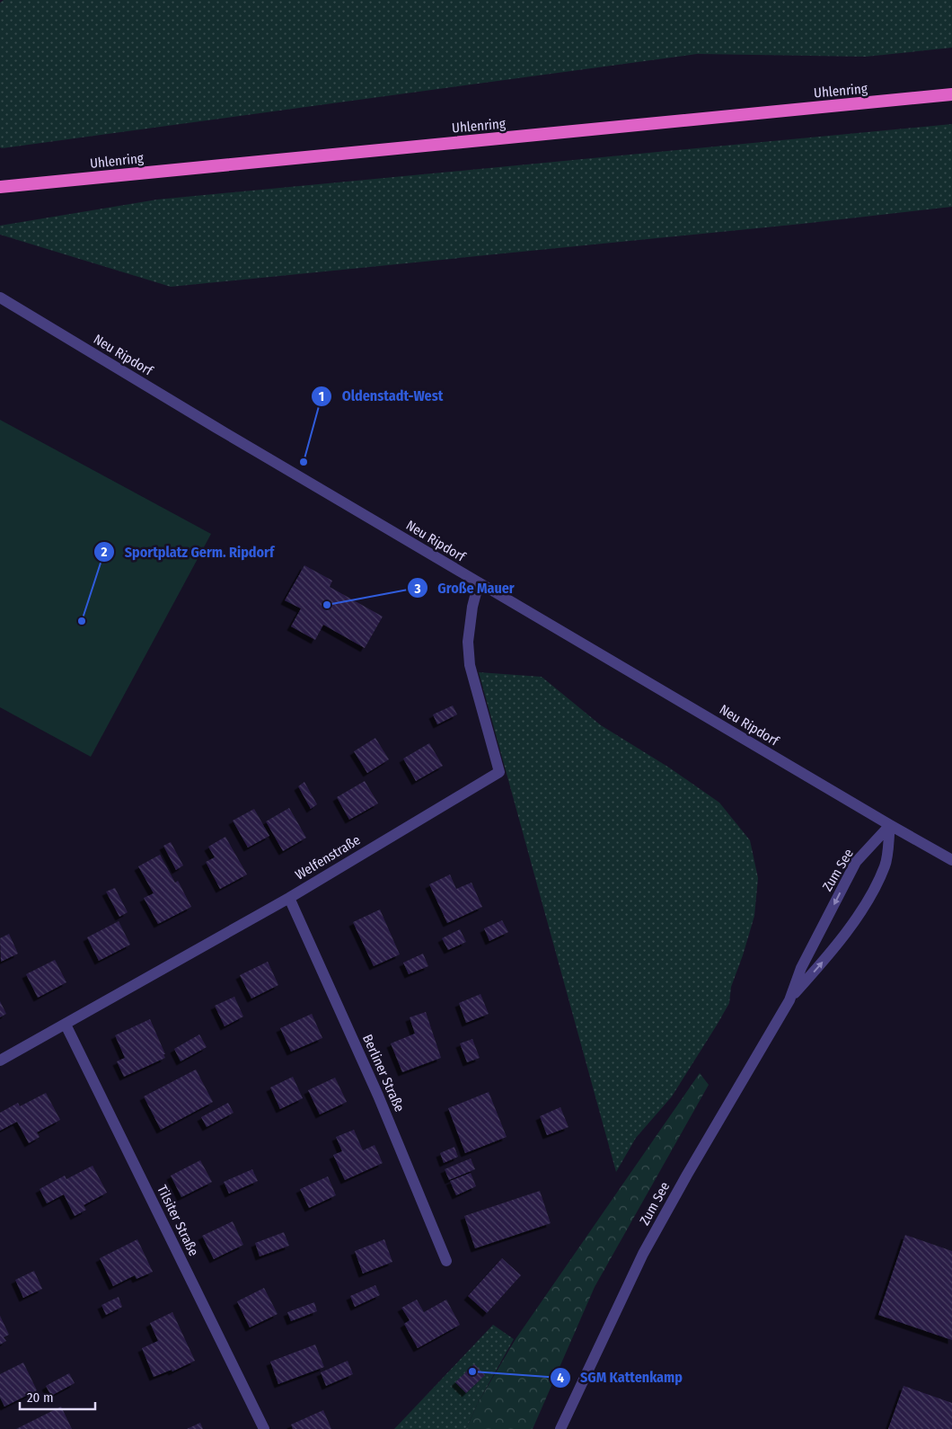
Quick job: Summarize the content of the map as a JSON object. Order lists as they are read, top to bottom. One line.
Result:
{"streets":{"highway":["Uhlenring"],"street":["Neu Ripdorf","Welfenstraße","Zum See","Berliner Straße","Tilsiter Straße"]},"crossings":[["Neu Ripdorf","Welfenstraße"],["Neu Ripdorf","Zum See"],["Welfenstraße","Berliner Straße"],["Welfenstraße","Tilsiter Straße"]],"places":["Oldenstadt-West","Große Mauer","Sportplatz Germ. Ripdorf","SGM Kattenkamp"],"scale_bar":"20 m"}
